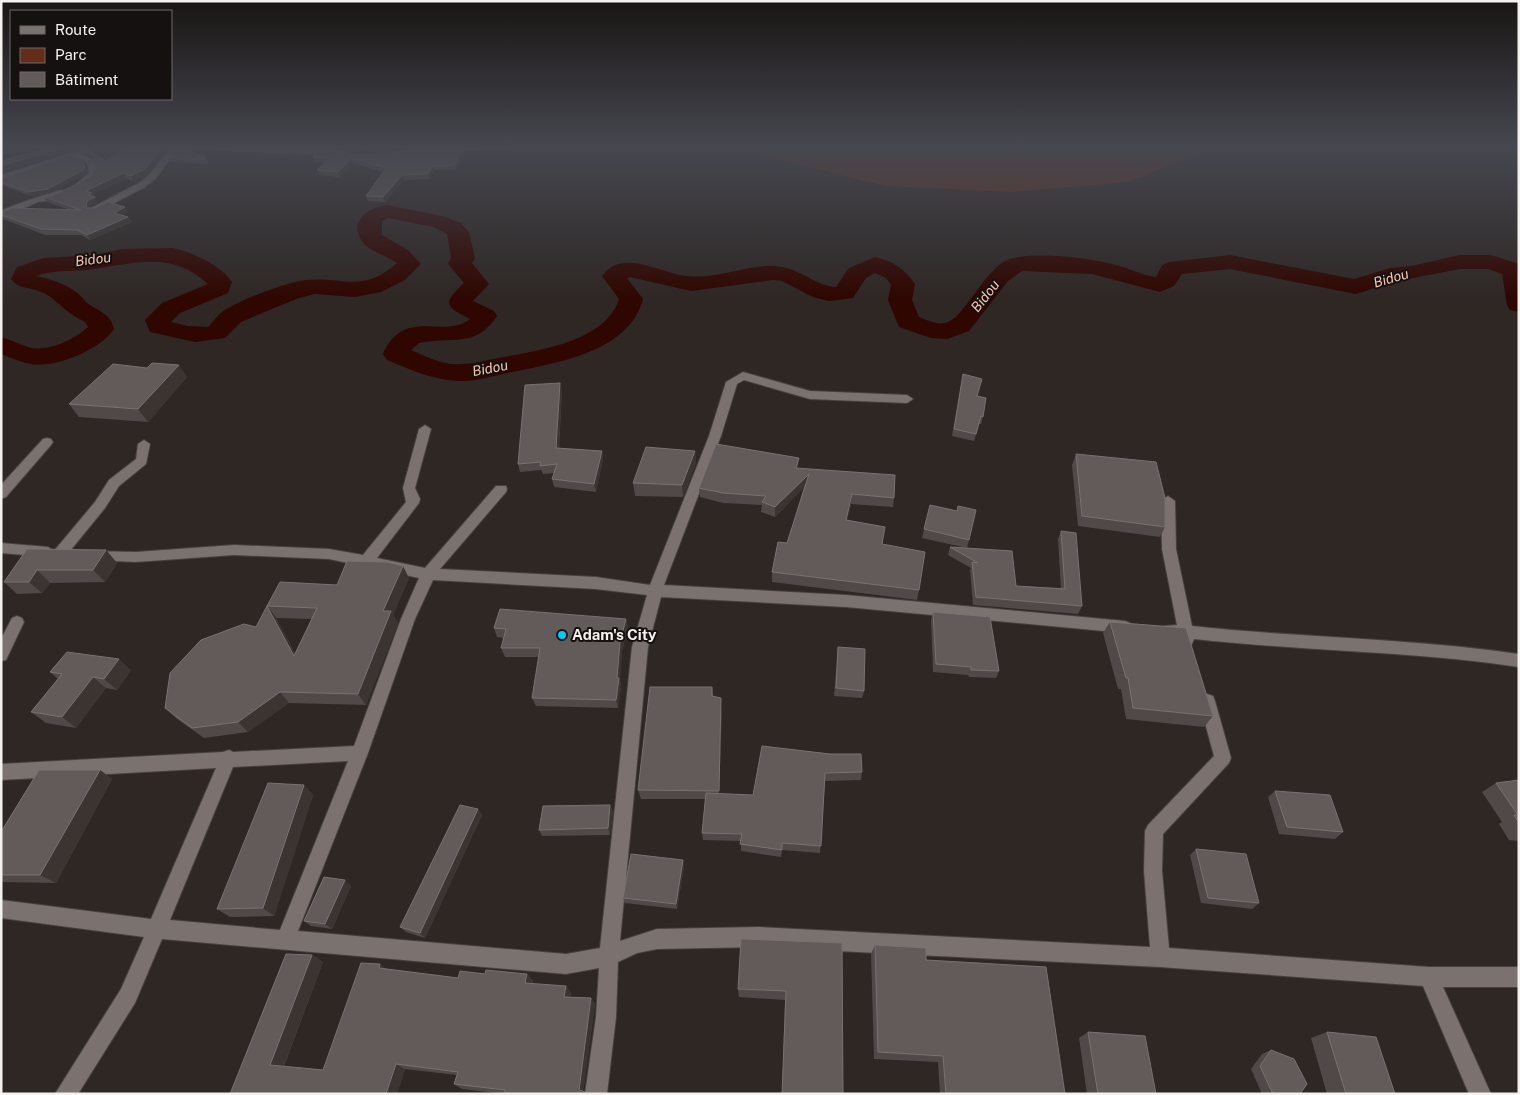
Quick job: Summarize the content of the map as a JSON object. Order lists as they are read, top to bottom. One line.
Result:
{"water":["Bidou"],"places":["Adam's City"],"legend":["Route","Parc","Bâtiment"]}
